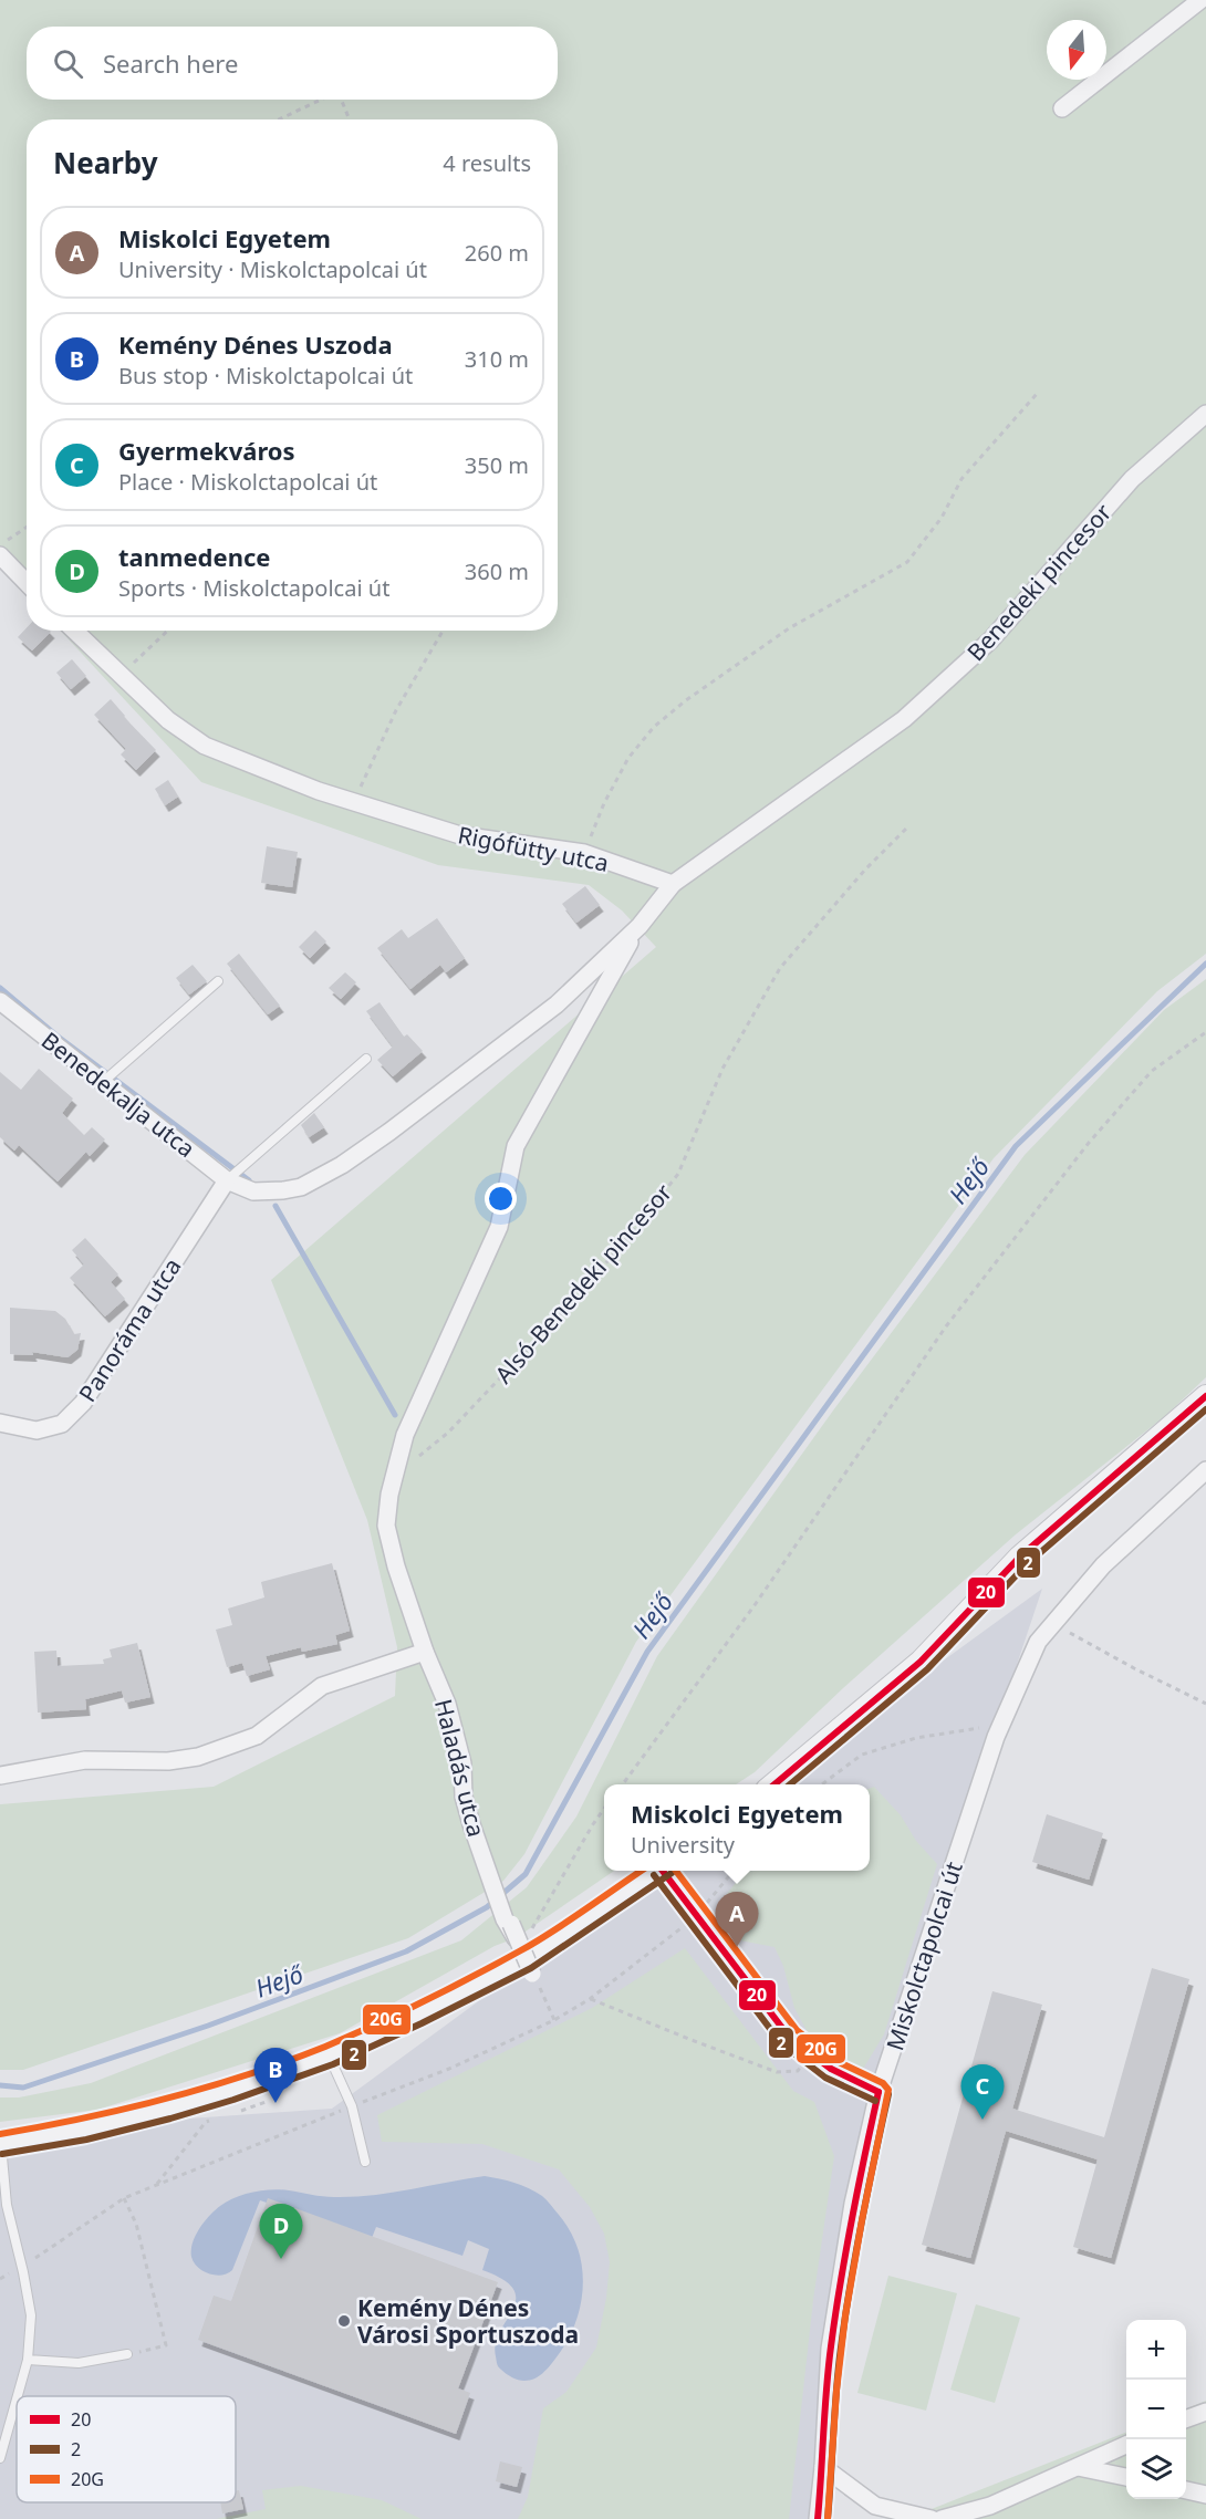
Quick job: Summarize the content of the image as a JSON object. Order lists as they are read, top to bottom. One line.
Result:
{"streets":{"street":["Benedeki pincesor","Rigófütty utca","Benedekalja utca","Panoráma utca","Haladás utca","Miskolctapolcai út"],"path":["Alsó-Benedeki pincesor"]},"crossings":[["Benedeki pincesor","Rigófütty utca"],["Benedekalja utca","Panoráma utca"]],"water":["Hejő"],"places":["Kemény Dénes Városi Sportuszoda"],"lines":["transit line 20","transit line 2","transit line 20G"],"legend":["20","2","20G"],"north":"bottom","page":{"search":"Search here","heading":["Nearby","4 results"],"list":[{"mark":"A","name":"Miskolci Egyetem","note":"University · Miskolctapolcai út","value":"260 m"},{"mark":"B","name":"Kemény Dénes Uszoda","note":"Bus stop · Miskolctapolcai út","value":"310 m"},{"mark":"C","name":"Gyermekváros","note":"Place · Miskolctapolcai út","value":"350 m"},{"mark":"D","name":"tanmedence","note":"Sports · Miskolctapolcai út","value":"360 m"}],"popup":["Miskolci Egyetem","University"],"pins":["A","B","C","D"],"map_buttons":["+","−"]}}
